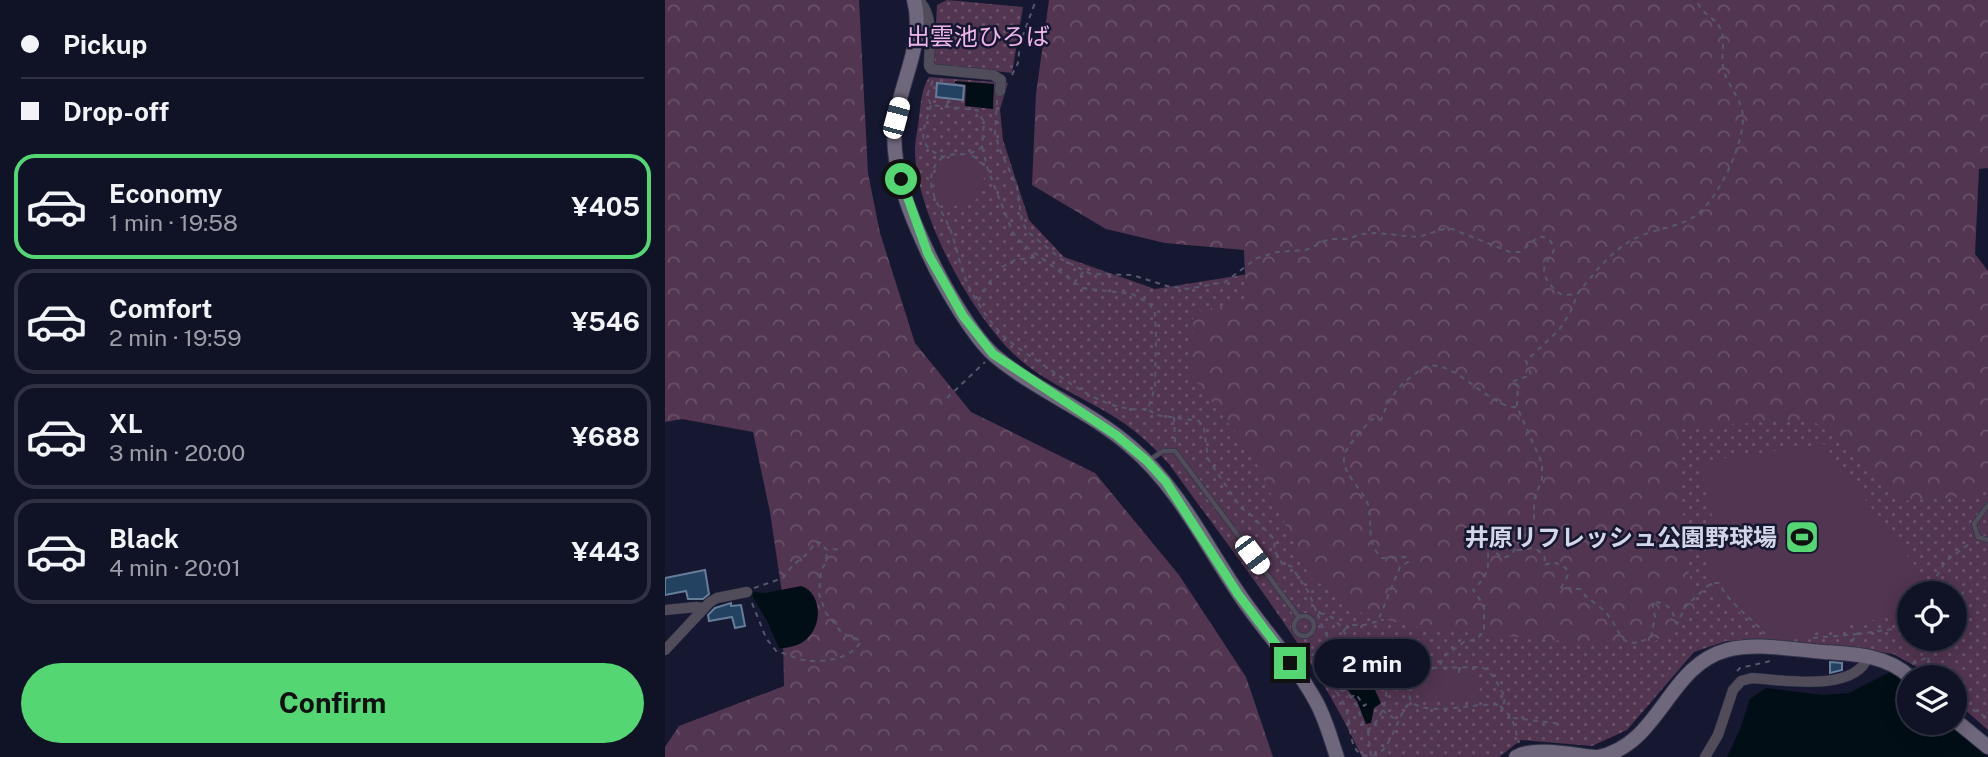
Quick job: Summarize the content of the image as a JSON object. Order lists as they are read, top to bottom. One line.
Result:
{"parks":["出雲池ひろば"],"places":{"sports":["井原リフレッシュ公園野球場"]},"page":{"banner":["Pickup","Drop-off"],"list":[{"name":"Economy","note":"1 min · 19:58","value":"¥405"},{"name":"Comfort","note":"2 min · 19:59","value":"¥546"},{"name":"XL","note":"3 min · 20:00","value":"¥688"},{"name":"Black","note":"4 min · 20:01","value":"¥443"}],"bubble":"2 min","buttons":"Confirm"}}
